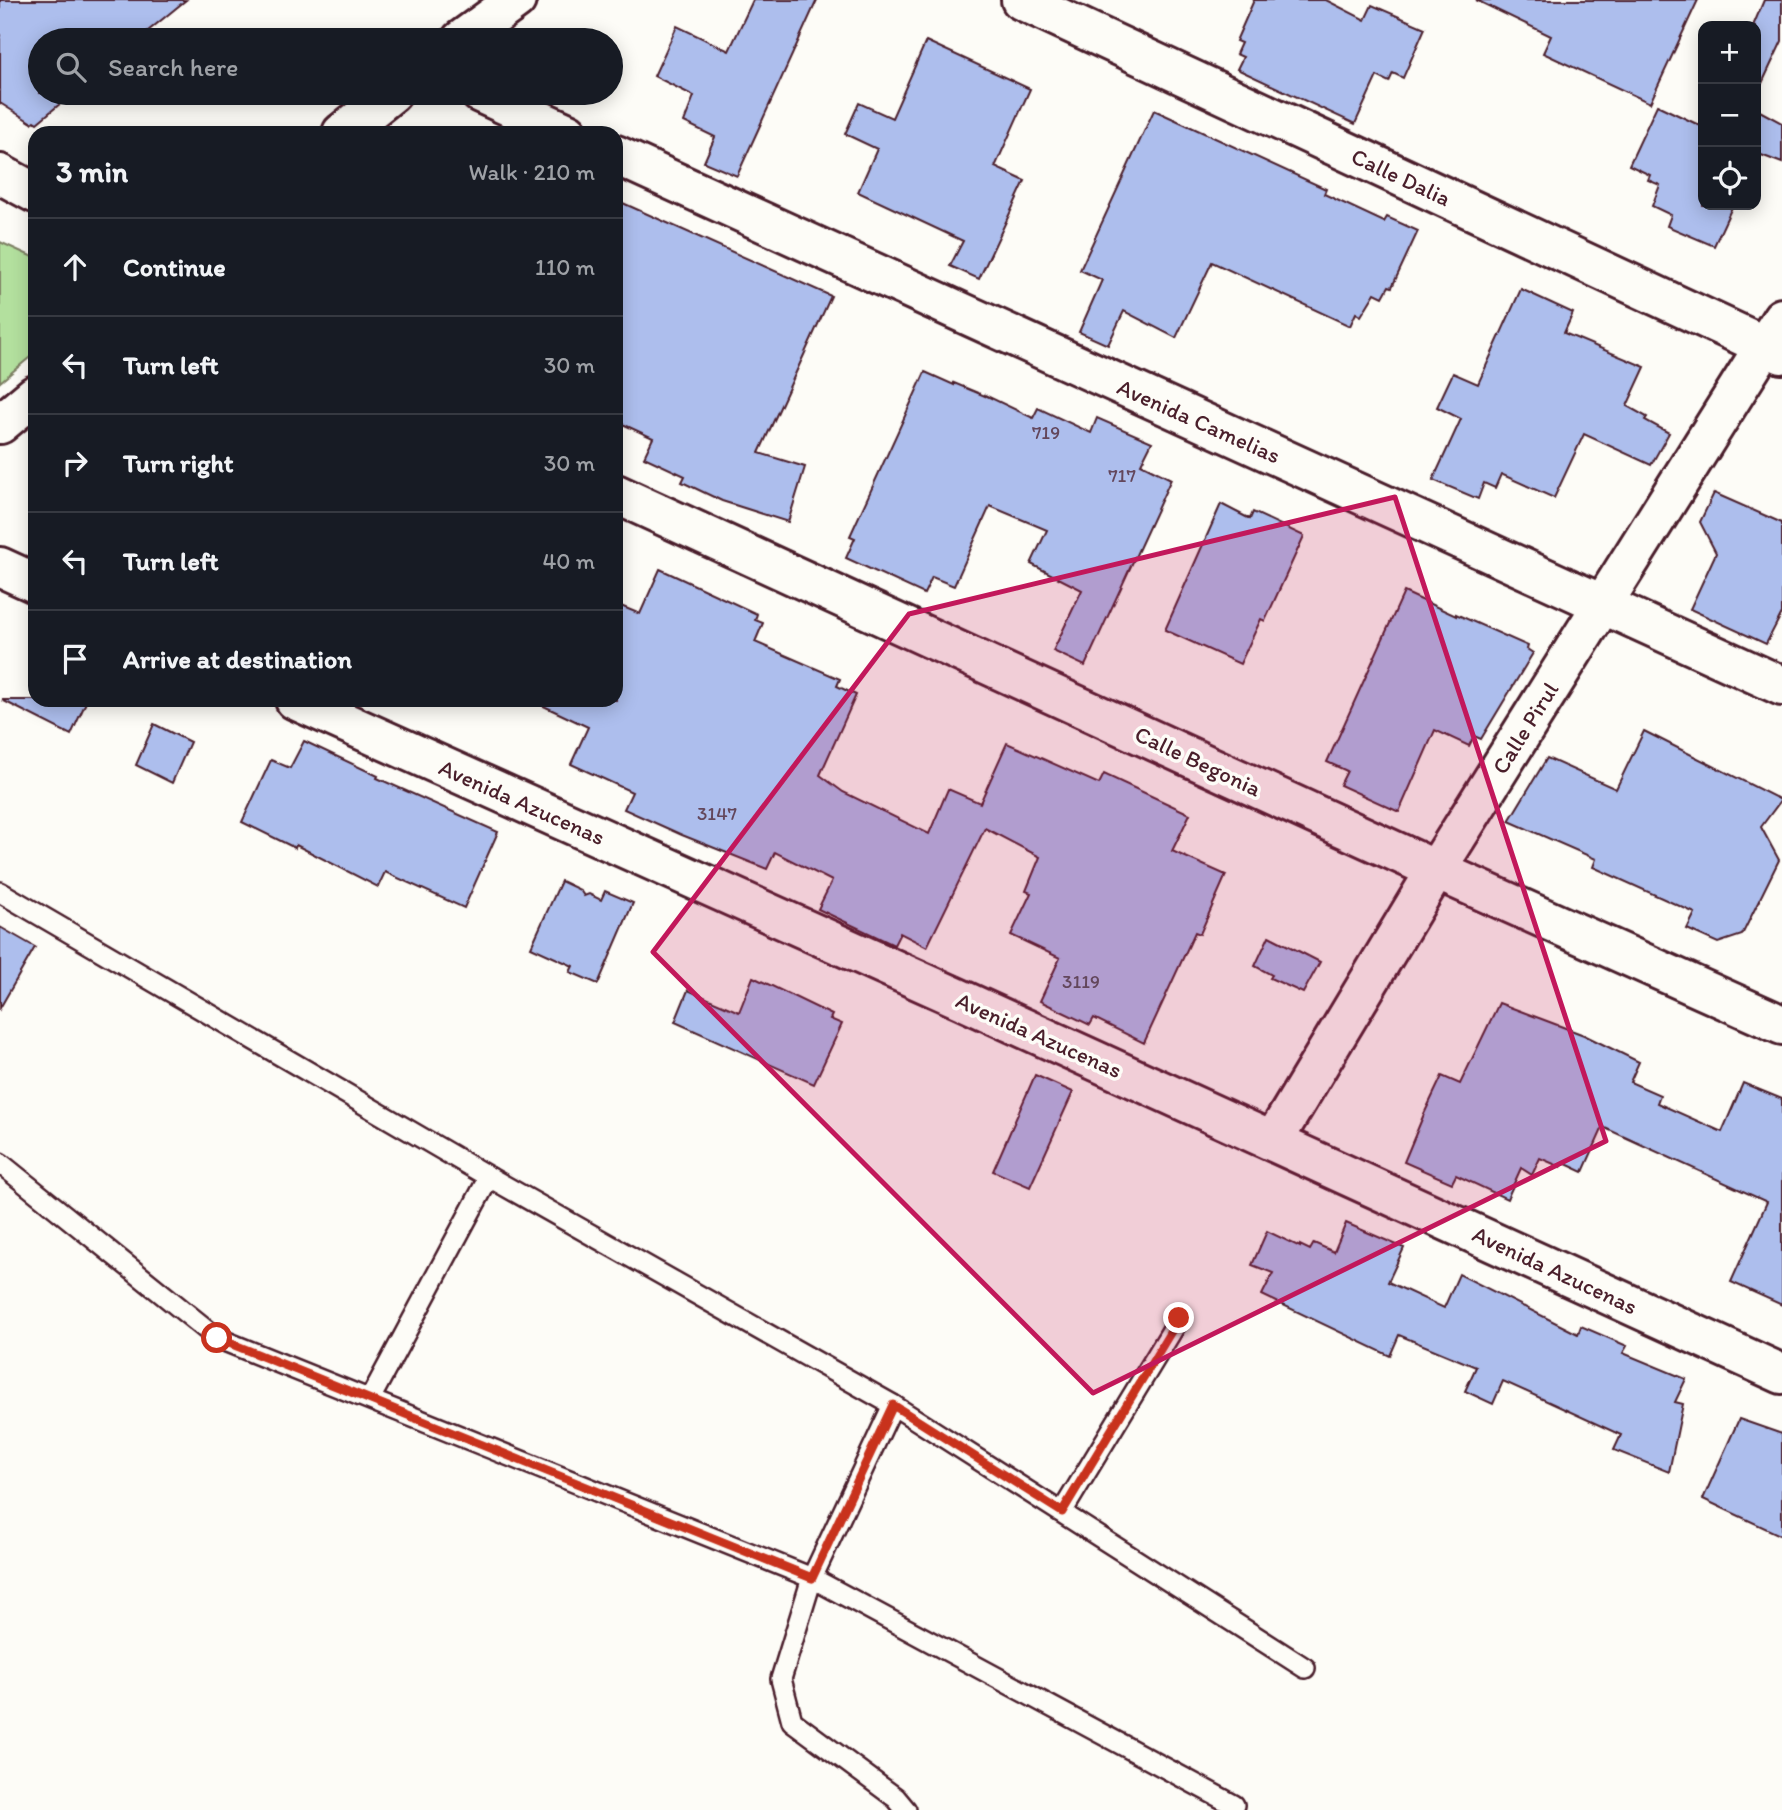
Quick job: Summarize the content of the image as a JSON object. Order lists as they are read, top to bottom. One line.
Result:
{"streets":{"street":["Calle Dalia","Avenida Camelias","Calle Pirul","Calle Begonia","Avenida Azucenas"]},"crossings":[["Calle Dalia","Calle Pirul"],["Avenida Camelias","Calle Pirul"],["Calle Pirul","Calle Begonia"],["Calle Pirul","Avenida Azucenas"]],"house_numbers":["719","717","3147","3119"],"page":{"map_buttons":["+","−"],"search":"Search here","heading":["3 min","Walk · 210 m"],"list":[["Continue","110 m"],["Turn left","30 m"],["Turn right","30 m"],["Turn left","40 m"],"Arrive at destination"]}}
